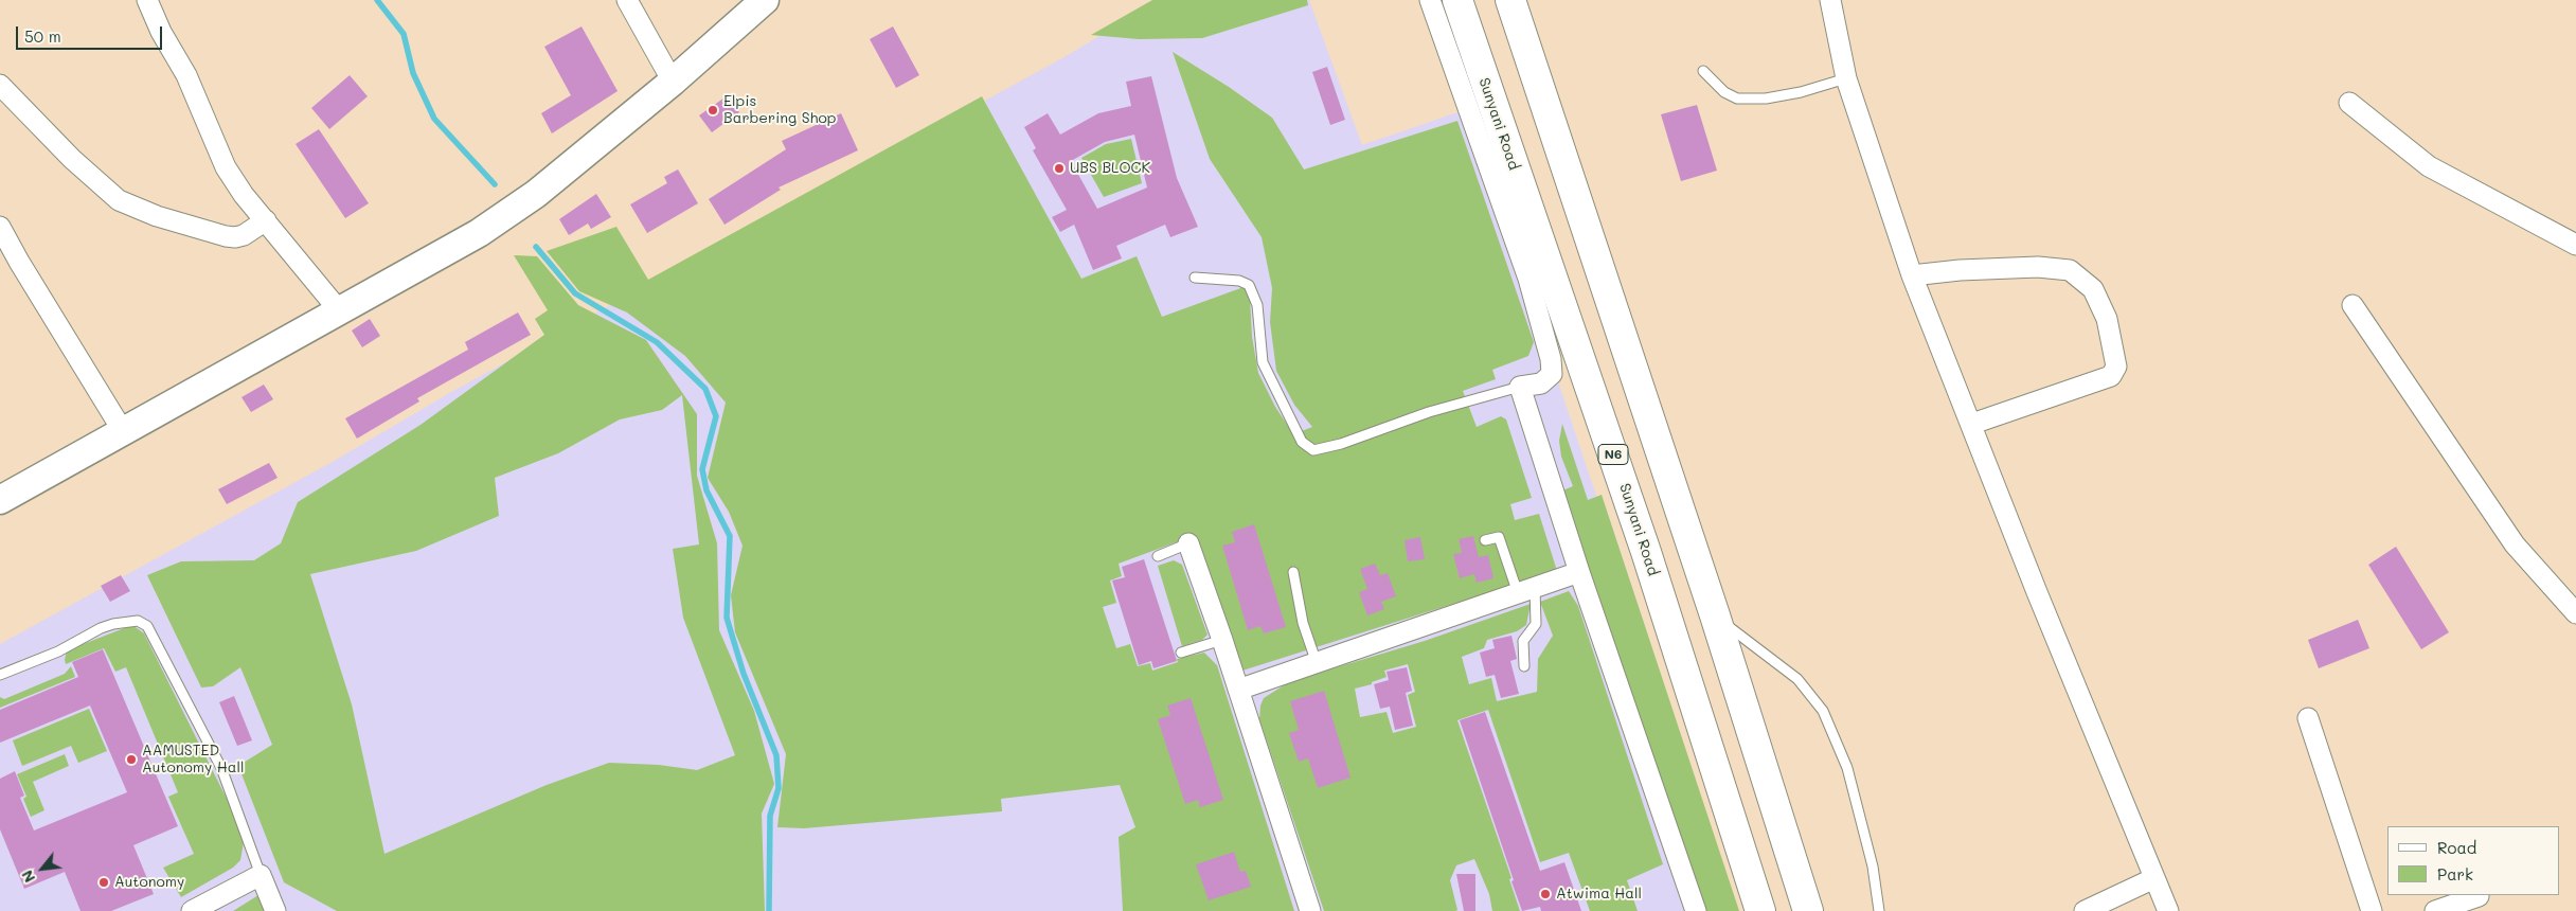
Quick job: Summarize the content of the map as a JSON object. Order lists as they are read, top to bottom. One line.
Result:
{"streets":{"main road":["Sunyani Road","N6"]},"places":["Elpis Barbering Shop","UBS BLOCK","AAMUSTED Autonomy Hall","Autonomy","Atwima Hall"],"legend":["Road","Park"],"scale_bar":"50 m","north":"bottom left"}
